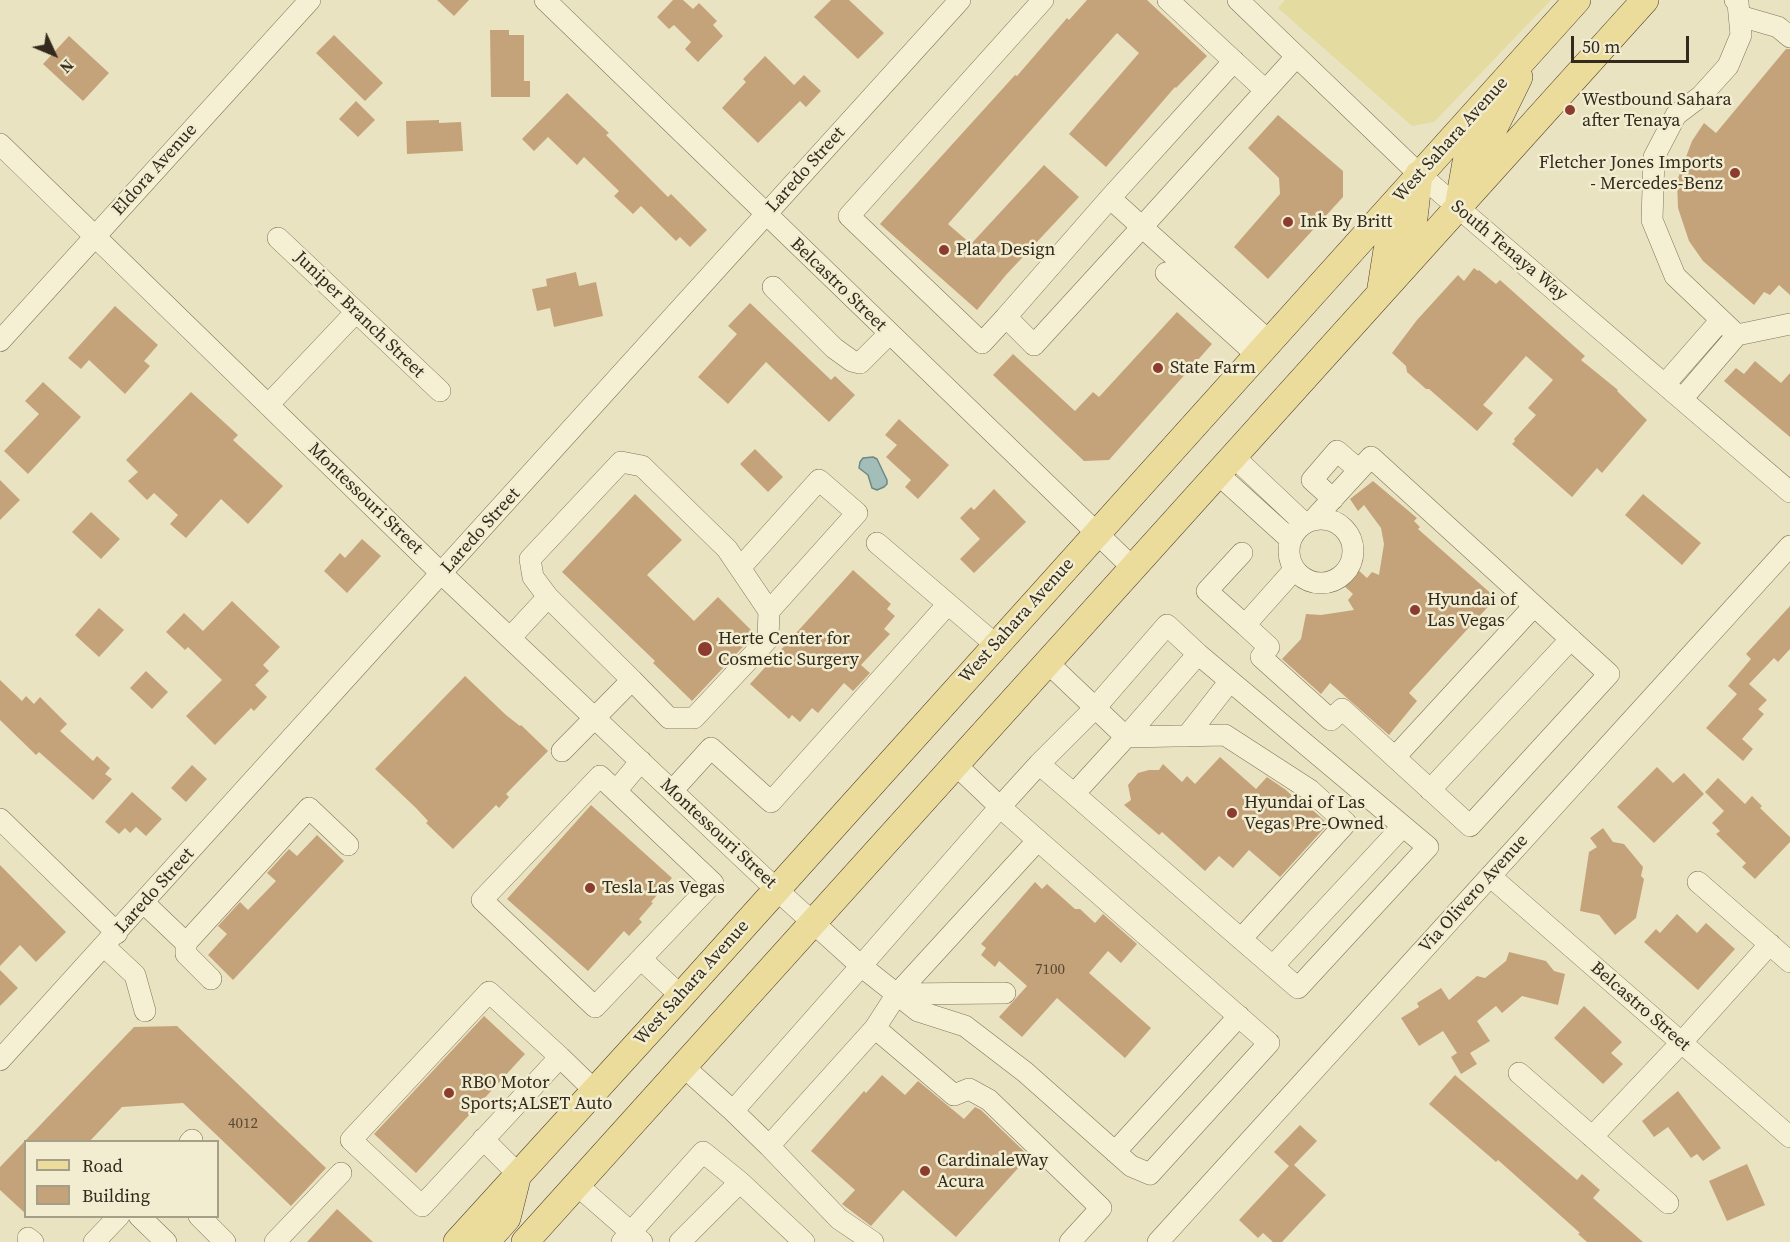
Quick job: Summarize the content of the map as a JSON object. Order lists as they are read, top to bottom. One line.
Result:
{"streets":{"main road":["West Sahara Avenue"],"street":["Eldora Avenue","Laredo Street","South Tenaya Way","Belcastro Street","Juniper Branch Street","Montessouri Street","Via Olivero Avenue"]},"crossings":[["West Sahara Avenue","South Tenaya Way"],["West Sahara Avenue","Belcastro Street"],["West Sahara Avenue","Montessouri Street"],["Eldora Avenue","Montessouri Street"],["Laredo Street","Belcastro Street"],["Laredo Street","Montessouri Street"],["Belcastro Street","Via Olivero Avenue"]],"places":["Westbound Sahara after Tenaya","Fletcher Jones Imports - Mercedes-Benz","Ink By Britt","Plata Design","State Farm","Hyundai of Las Vegas","Herte Center for Cosmetic Surgery","Hyundai of Las Vegas Pre-Owned","Tesla Las Vegas","RBO Motor Sports;ALSET Auto","CardinaleWay Acura"],"house_numbers":["7100","4012"],"legend":["Road","Building"],"scale_bar":"50 m","north":"bottom right"}
